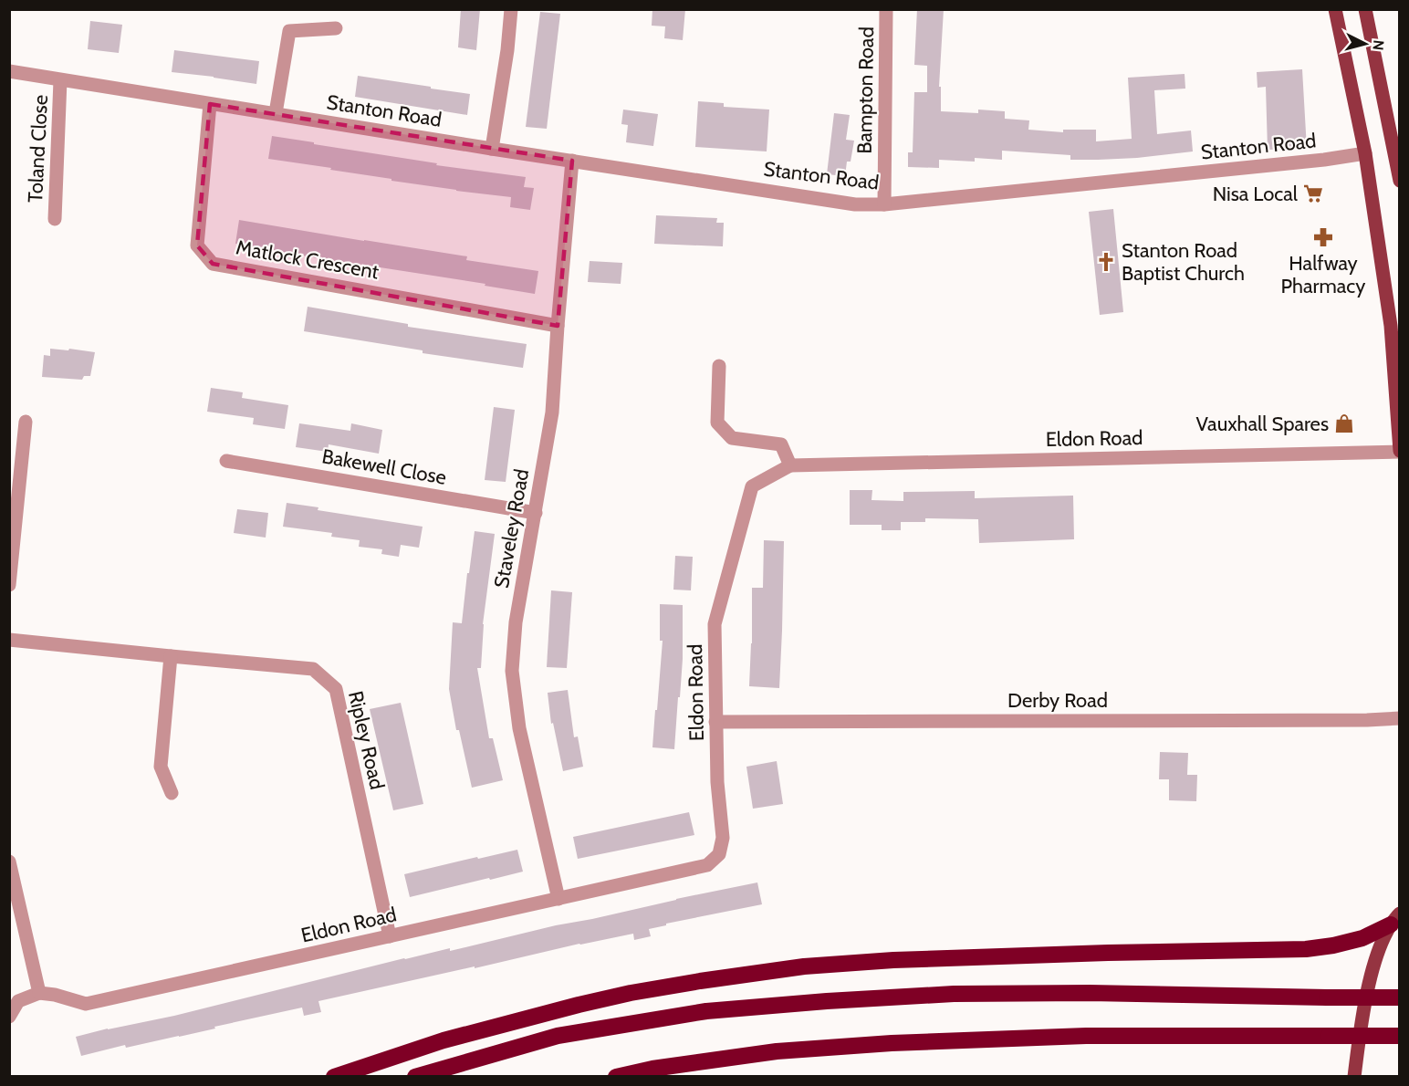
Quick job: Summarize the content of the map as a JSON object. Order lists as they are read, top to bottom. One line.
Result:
{"streets":{"street":["Bampton Road","Stanton Road","Toland Close","Matlock Crescent","Eldon Road","Bakewell Close","Staveley Road","Derby Road","Ripley Road"]},"crossings":[["Bampton Road","Stanton Road"],["Stanton Road","Toland Close"],["Stanton Road","Matlock Crescent"],["Stanton Road","Staveley Road"],["Matlock Crescent","Staveley Road"],["Eldon Road","Staveley Road"],["Eldon Road","Derby Road"],["Eldon Road","Ripley Road"],["Bakewell Close","Staveley Road"]],"places":{"supermarket":["Nisa Local"],"pharmacy":["Halfway Pharmacy"],"church":["Stanton Road Baptist Church"],"shop":["Vauxhall Spares"]},"north":"right"}
